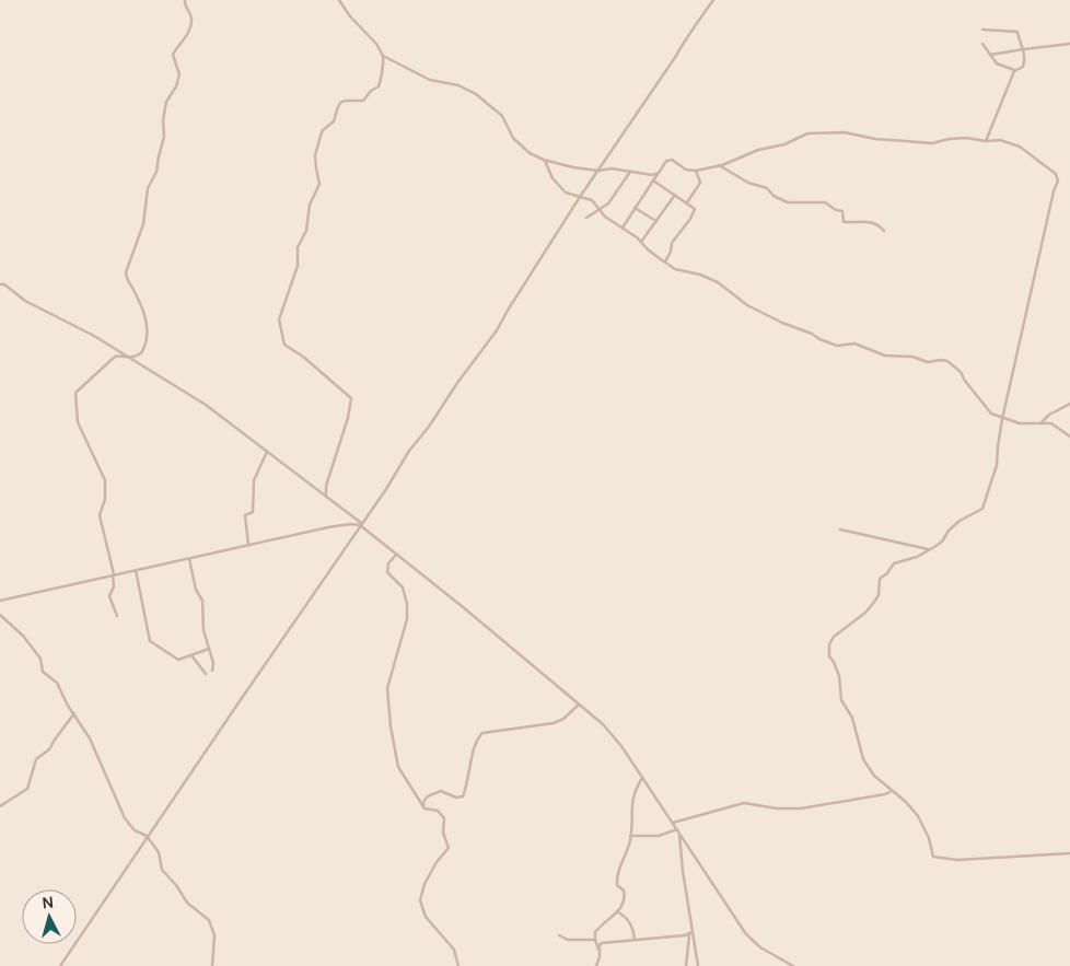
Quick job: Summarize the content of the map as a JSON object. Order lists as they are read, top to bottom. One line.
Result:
{"north":"top"}
